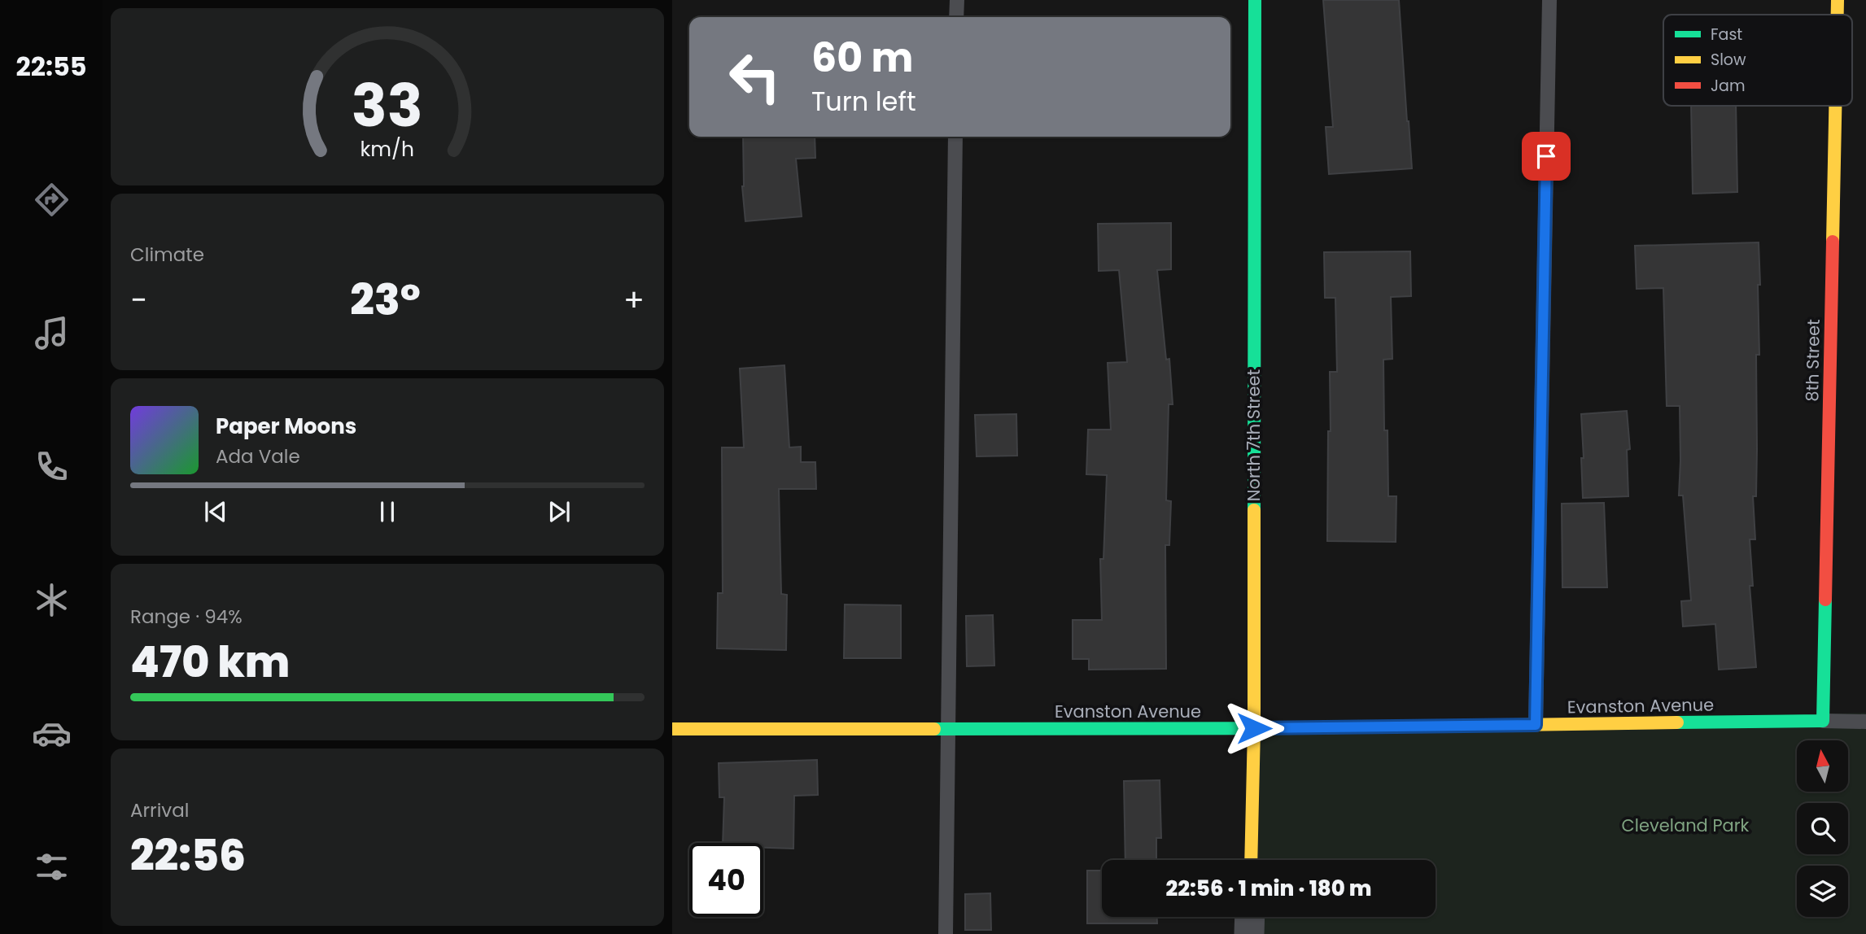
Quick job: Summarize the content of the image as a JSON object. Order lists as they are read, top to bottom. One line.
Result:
{"streets":{"street":["8th Street","North 7th Street","Evanston Avenue"]},"crossings":[["8th Street","Evanston Avenue"],["North 7th Street","Evanston Avenue"]],"parks":["Cleveland Park"],"legend":["Fast","Slow","Jam"],"north":"top","page":{"tabs":"22:55","turn":["60 m","Turn left"],"tile":["Climate",["Range · 94%","470 km"],["Arrival","22:56"]],"heat":["−","23°","+"],"song":["Paper Moons","Ada Vale"],"limit":"40","trip":"22:56 · 1 min · 180 m","gauge":["33","km/h"]}}
